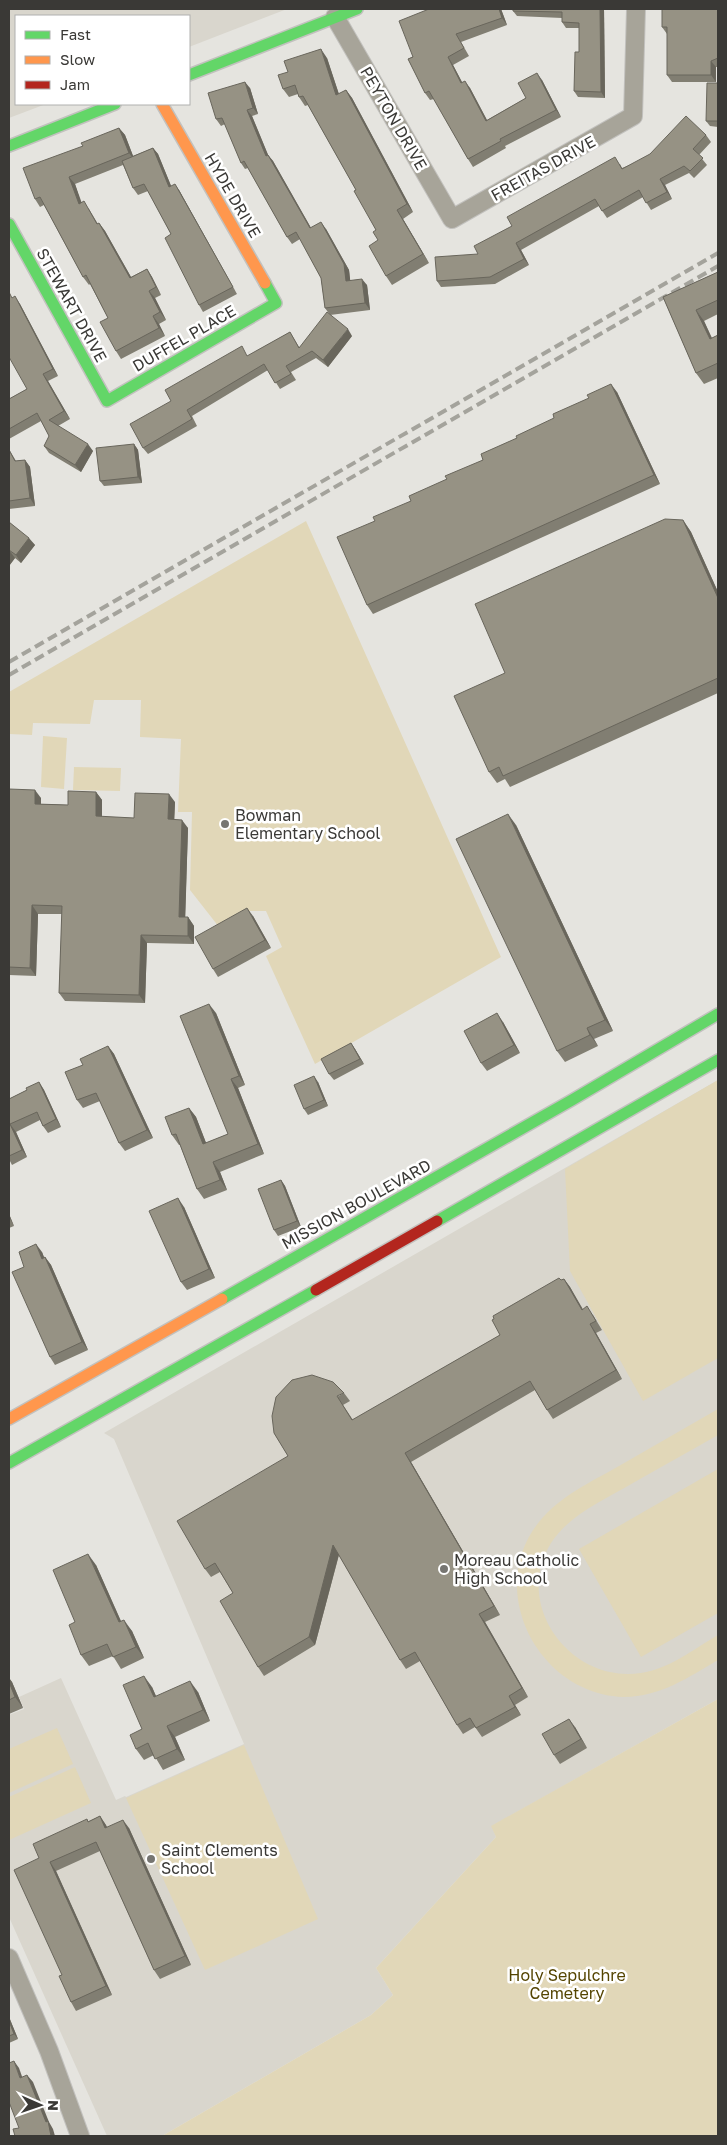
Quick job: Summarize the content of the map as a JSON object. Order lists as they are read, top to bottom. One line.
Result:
{"streets":{"main road":["HYDE DRIVE","STEWART DRIVE","DUFFEL PLACE","MISSION BOULEVARD"],"street":["PEYTON DRIVE","FREITAS DRIVE"]},"crossings":[["PEYTON DRIVE","FREITAS DRIVE"],["HYDE DRIVE","DUFFEL PLACE"],["STEWART DRIVE","DUFFEL PLACE"]],"parks":["Holy Sepulchre Cemetery"],"places":["Bowman Elementary School","Moreau Catholic High School","Saint Clements School"],"legend":["Fast","Slow","Jam"],"north":"right"}
